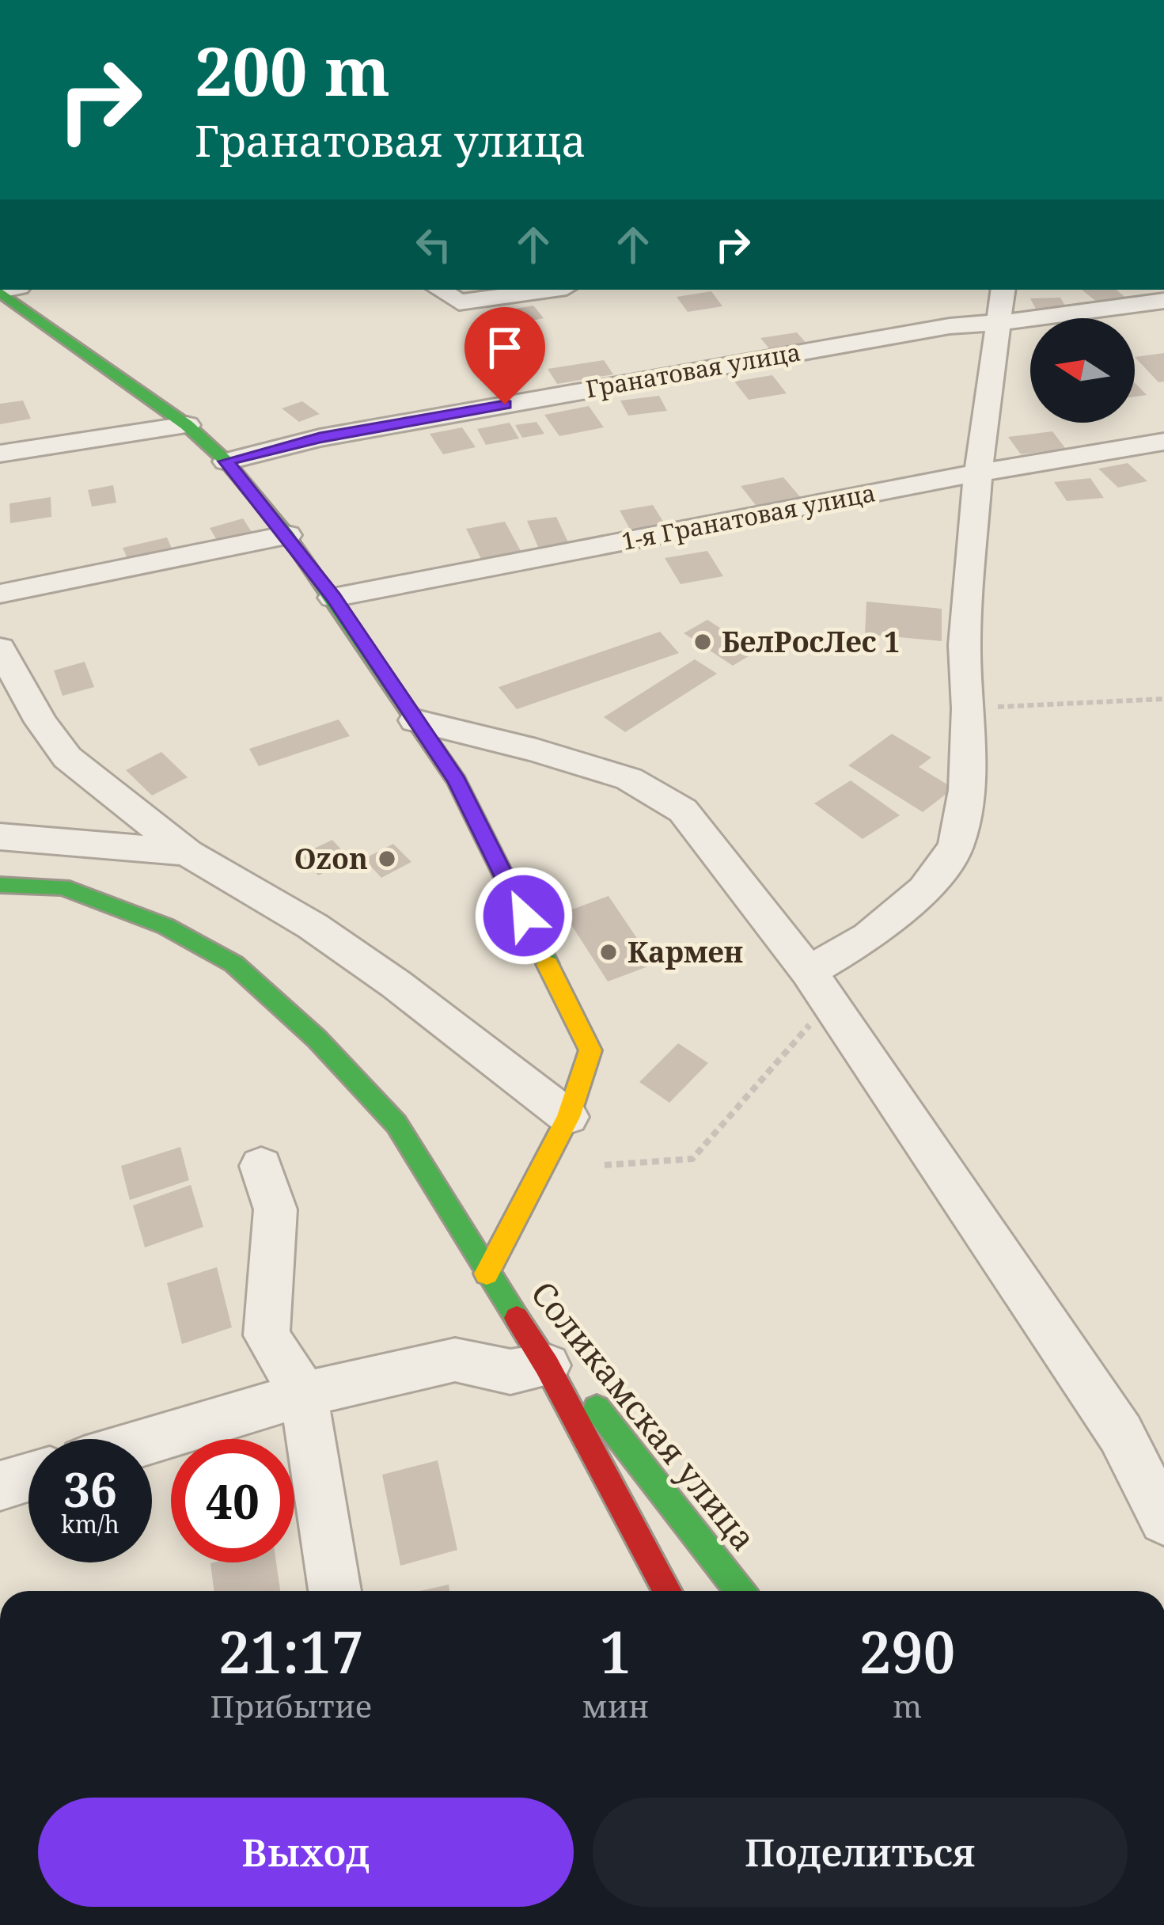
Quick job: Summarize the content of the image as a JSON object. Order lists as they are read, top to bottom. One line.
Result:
{"streets":{"street":["Гранатовая улица","1-я Гранатовая улица","Соликамская улица"]},"places":["БелРосЛес 1","Ozon","Кармен"],"north":"left","page":{"turn":["200 m","Гранатовая улица"],"speed":"36 km/h","limit":"40","eta":["21:17","Прибытие","1","мин","290","m"],"buttons":["Выход","Поделиться"]}}
